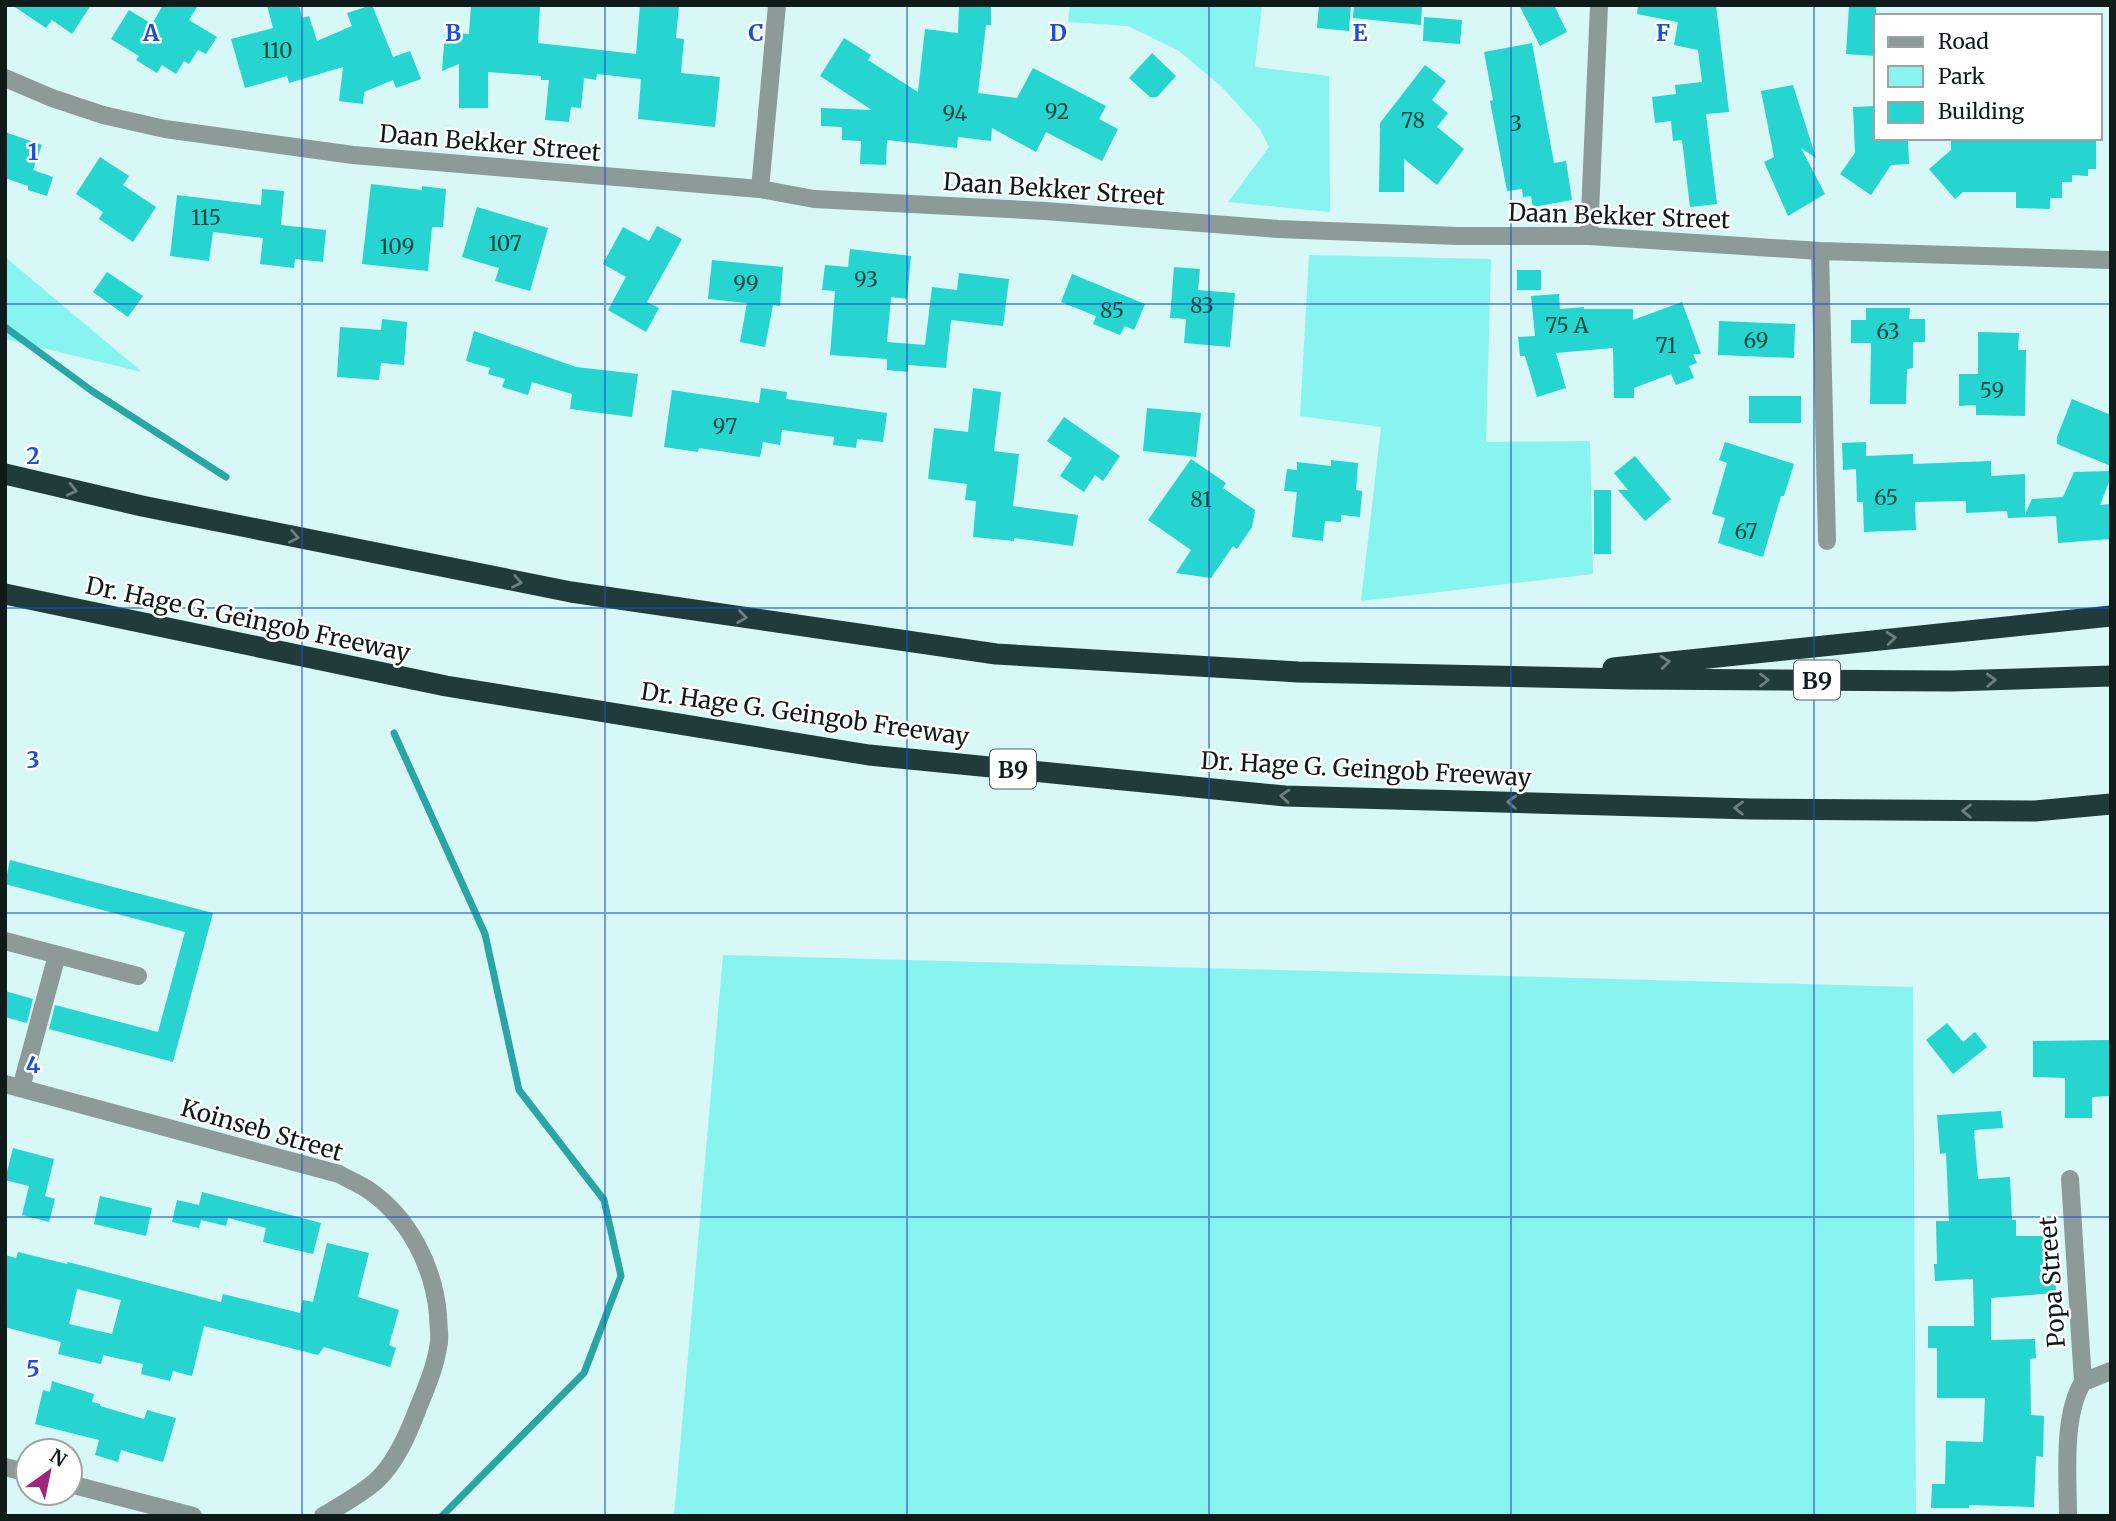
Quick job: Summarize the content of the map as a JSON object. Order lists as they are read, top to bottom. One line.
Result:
{"streets":{"highway":["Dr. Hage G. Geingob Freeway","B9"],"street":["Daan Bekker Street","Koinseb Street","Popa Street"]},"house_numbers":["110","92","94","78","3","115","107","109","93","99","83","85","75 A","63","69","71","59","97","65","81","67"],"legend":["Road","Park","Building"],"north":"top right","grid":{"columns":["A","B","C","D","E","F"],"rows":["1","2","3","4","5"]}}
